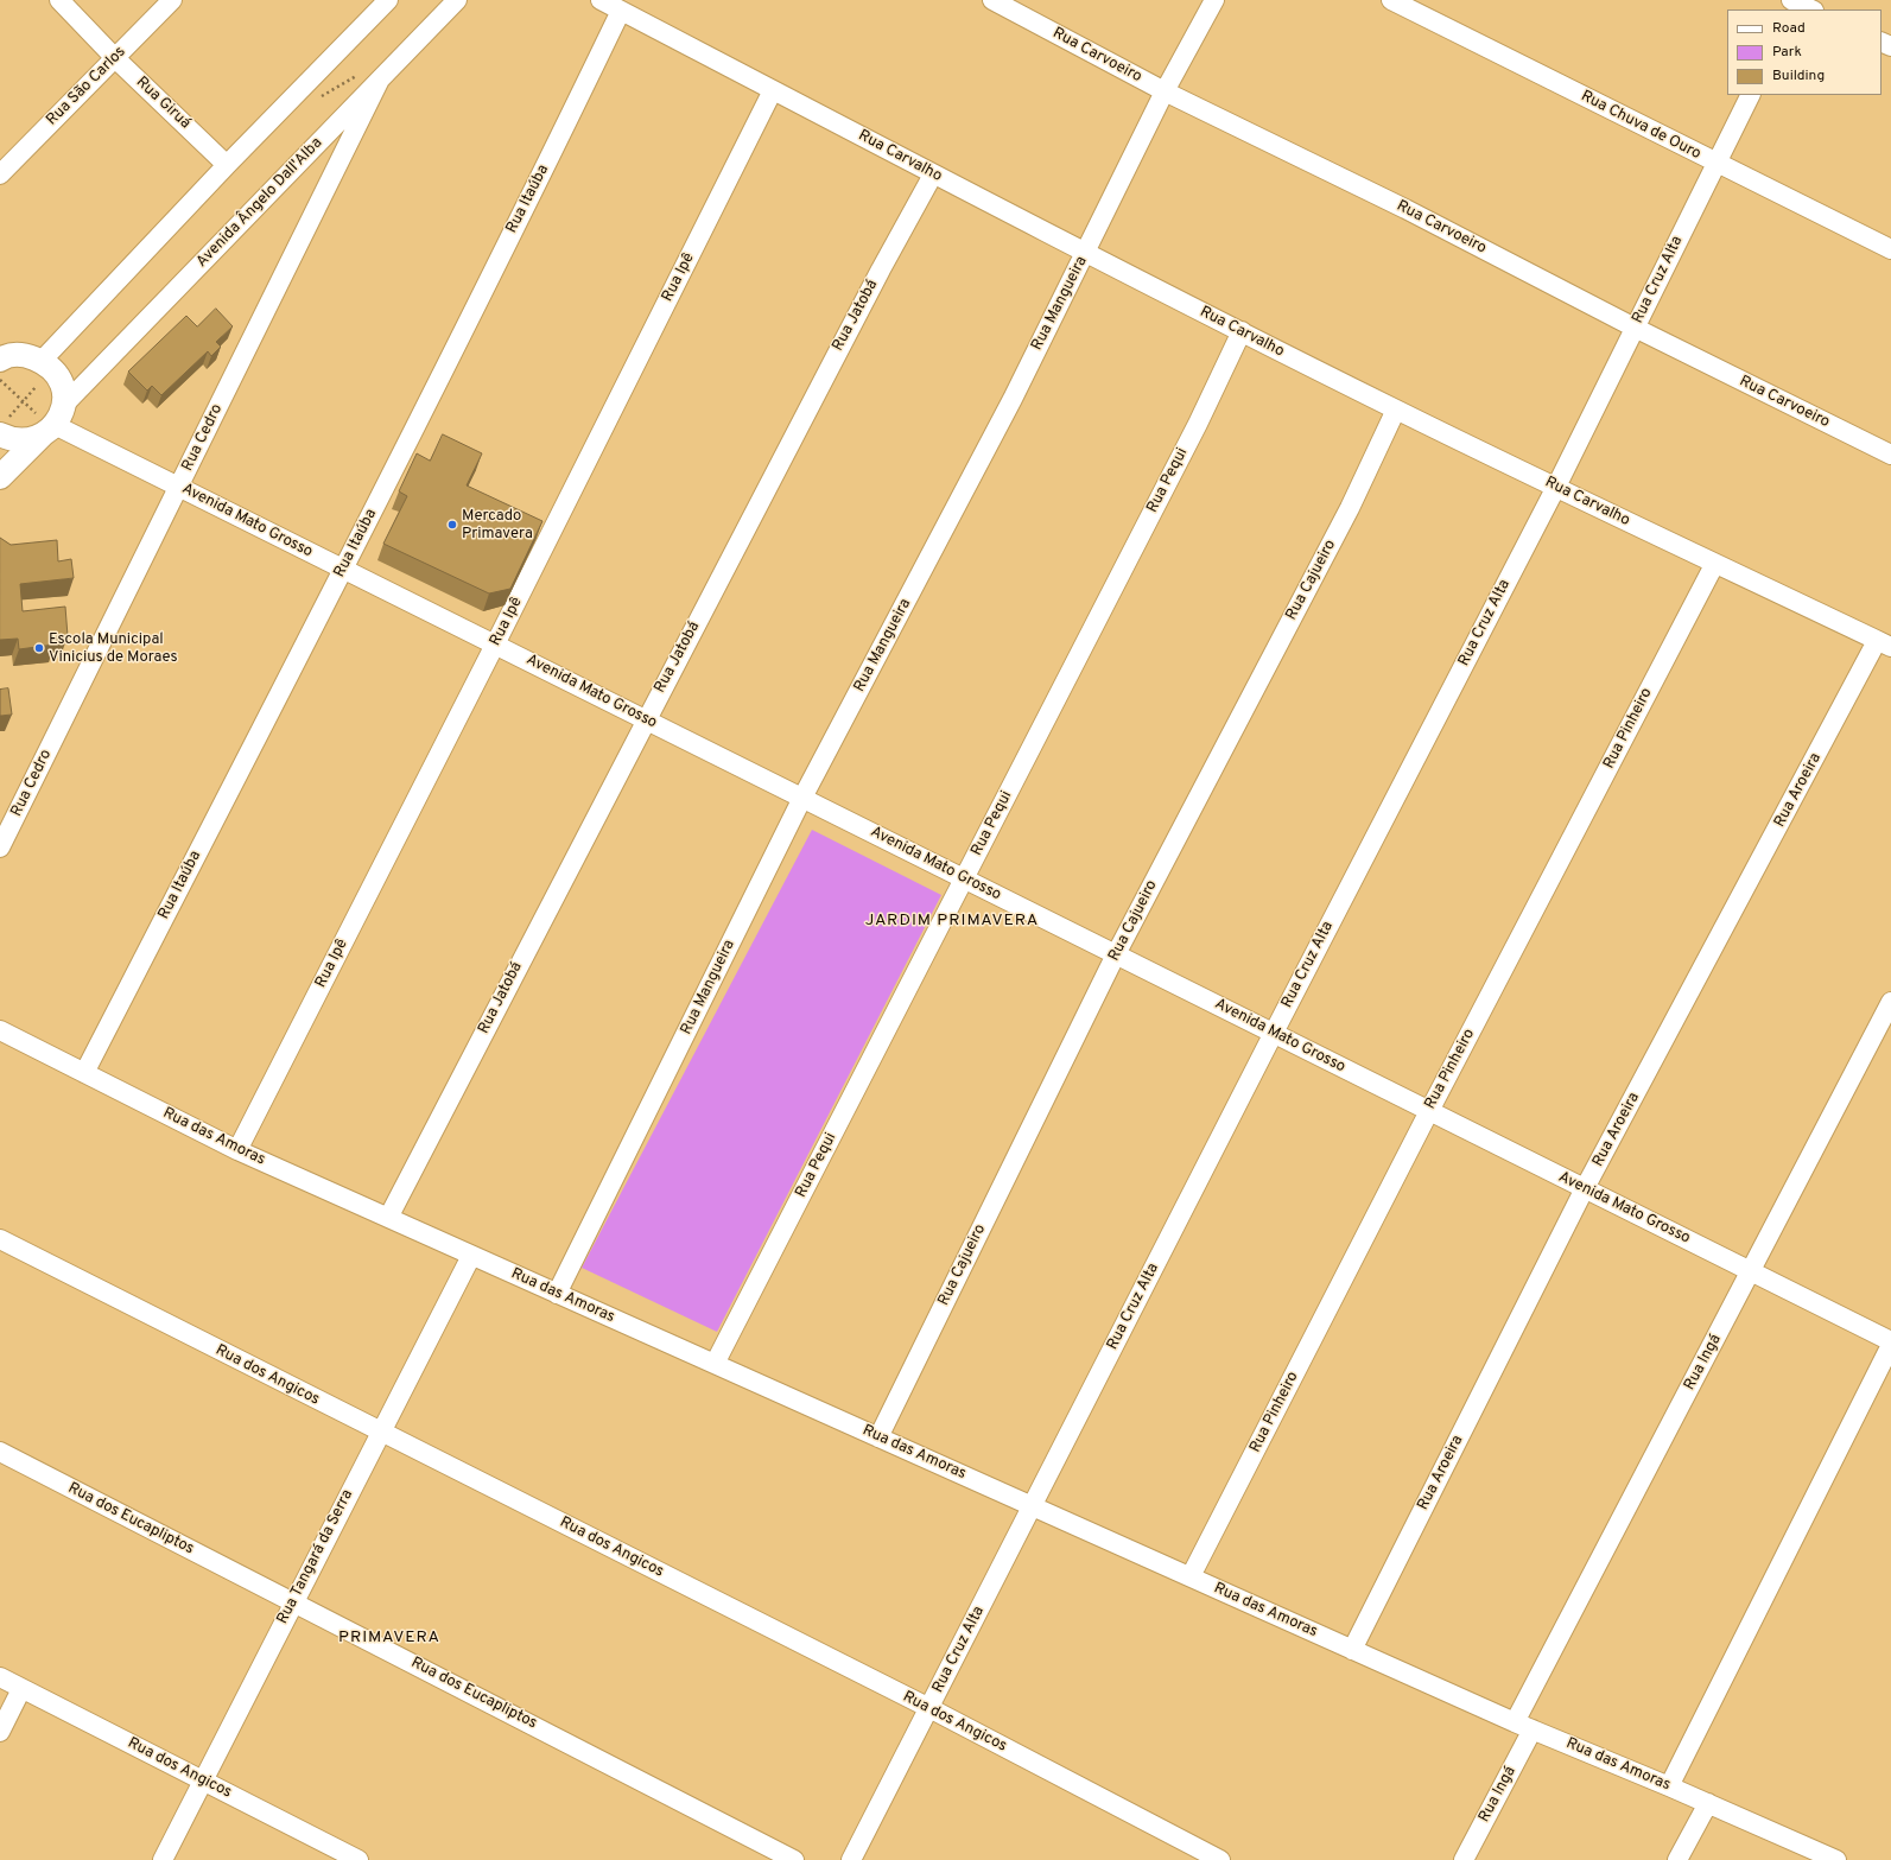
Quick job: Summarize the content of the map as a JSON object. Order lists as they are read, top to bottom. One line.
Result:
{"streets":{"main road":["Avenida Ângelo Dall'Alba"],"street":["Rua Carvoeiro","Rua São Carlos","Rua Giruá","Rua Chuva de Ouro","Rua Carvalho","Rua Itaúba","Rua Ipê","Rua Cruz Alta","Rua Mangueira","Rua Jatobá","Rua Cedro","Rua Pequi","Avenida Mato Grosso","Rua Cajueiro","Rua Pinheiro","Rua Aroeira","Rua das Amoras","Rua Ingá","Rua dos Angicos","Rua dos Eucapliptos","Rua Tangará da Serra"]},"crossings":[["Rua Carvoeiro","Rua Cruz Alta"],["Rua Carvoeiro","Rua Mangueira"],["Rua São Carlos","Rua Giruá"],["Rua Chuva de Ouro","Rua Cruz Alta"],["Rua Carvalho","Rua Itaúba"],["Rua Carvalho","Rua Ipê"],["Rua Carvalho","Rua Cruz Alta"],["Rua Carvalho","Rua Mangueira"],["Rua Carvalho","Rua Jatobá"],["Rua Carvalho","Rua Pequi"],["Rua Carvalho","Rua Cajueiro"],["Rua Carvalho","Rua Pinheiro"],["Rua Carvalho","Rua Aroeira"],["Rua Itaúba","Avenida Mato Grosso"],["Rua Itaúba","Rua das Amoras"],["Avenida Ângelo Dall'Alba","Rua Cedro"],["Avenida Ângelo Dall'Alba","Avenida Mato Grosso"],["Rua Ipê","Avenida Mato Grosso"],["Rua Ipê","Rua das Amoras"],["Rua Cruz Alta","Avenida Mato Grosso"],["Rua Cruz Alta","Rua das Amoras"],["Rua Cruz Alta","Rua dos Angicos"],["Rua Mangueira","Avenida Mato Grosso"],["Rua Mangueira","Rua das Amoras"],["Rua Jatobá","Avenida Mato Grosso"],["Rua Jatobá","Rua das Amoras"],["Rua Cedro","Avenida Mato Grosso"],["Rua Pequi","Avenida Mato Grosso"],["Rua Pequi","Rua das Amoras"],["Avenida Mato Grosso","Rua Cajueiro"],["Avenida Mato Grosso","Rua Pinheiro"],["Avenida Mato Grosso","Rua Aroeira"],["Avenida Mato Grosso","Rua Ingá"],["Rua Cajueiro","Rua das Amoras"],["Rua Pinheiro","Rua das Amoras"],["Rua Aroeira","Rua das Amoras"],["Rua das Amoras","Rua Ingá"],["Rua das Amoras","Rua Tangará da Serra"],["Rua dos Angicos","Rua Tangará da Serra"],["Rua dos Eucapliptos","Rua Tangará da Serra"]],"districts":["JARDIM PRIMAVERA","PRIMAVERA"],"places":["Mercado Primavera","Escola Municipal Vinicius de Moraes"],"legend":["Road","Park","Building"]}
